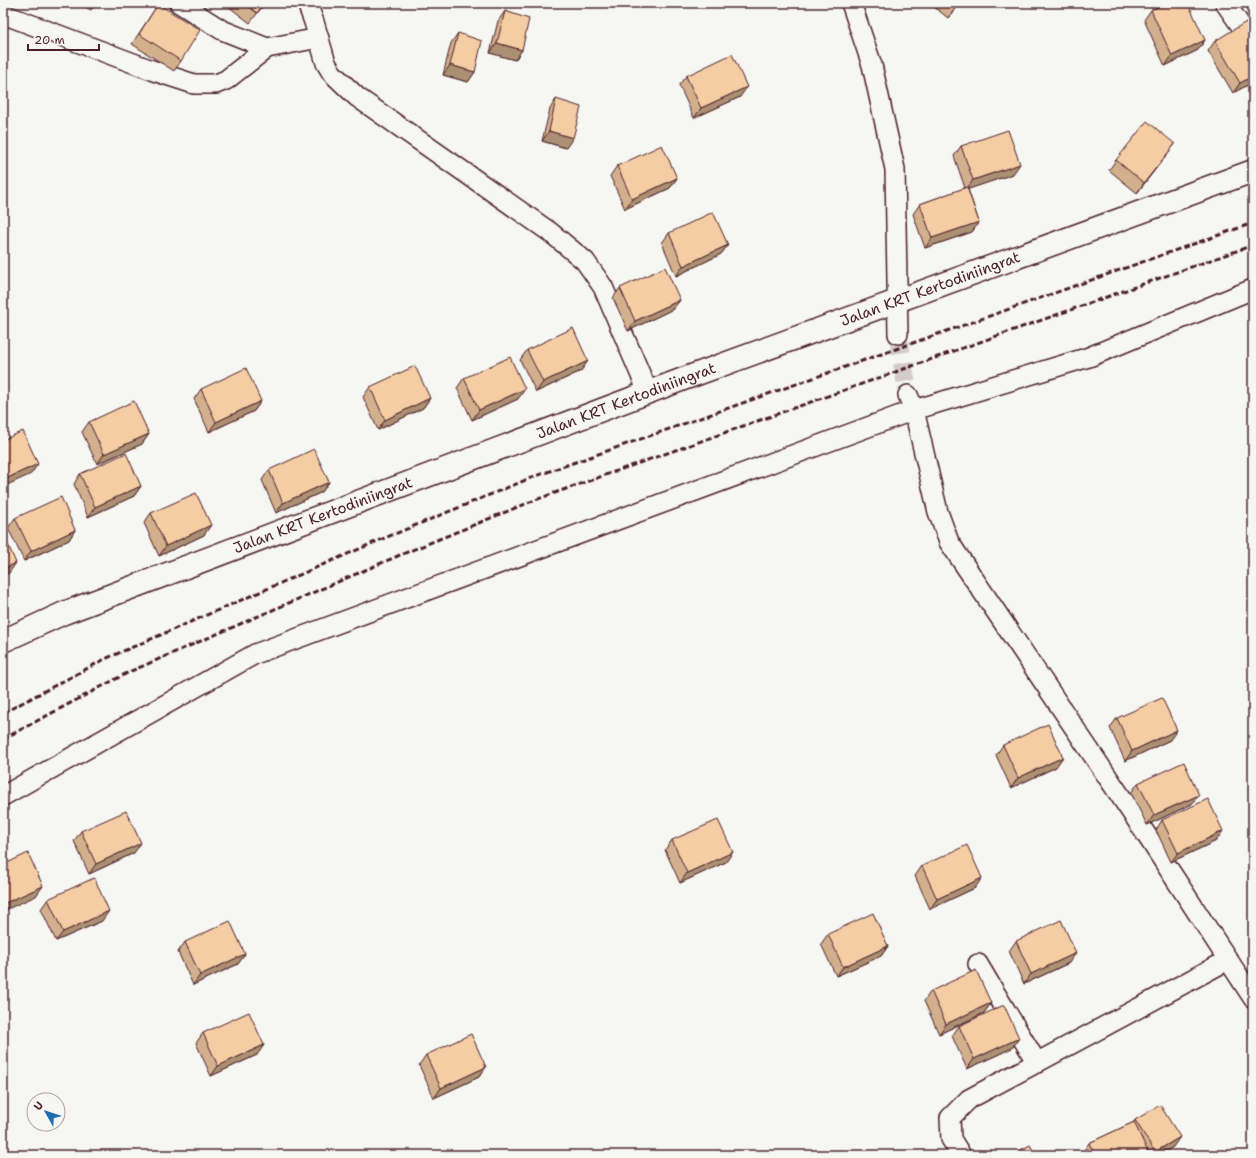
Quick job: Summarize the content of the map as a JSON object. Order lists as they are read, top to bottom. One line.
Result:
{"streets":{"main road":["Jalan KRT Kertodiniingrat"]},"scale_bar":"20 m","north":"top left"}
